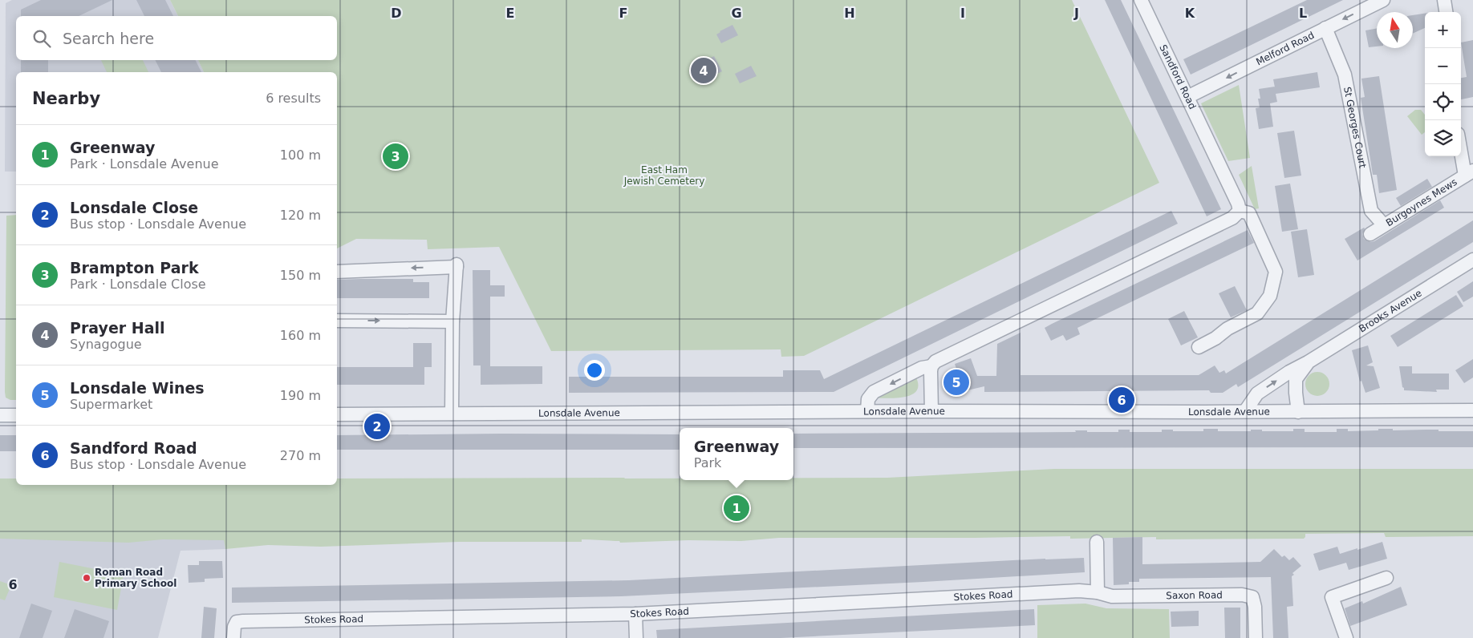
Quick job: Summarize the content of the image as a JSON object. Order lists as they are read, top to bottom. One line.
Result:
{"streets":{"street":["Melford Road","Sandford Road","St Georges Court","Burgoynes Mews","Brooks Avenue","Lonsdale Avenue","Stokes Road","Saxon Road"]},"crossings":[["Melford Road","Sandford Road"],["Melford Road","St Georges Court"],["St Georges Court","Burgoynes Mews"],["Brooks Avenue","Lonsdale Avenue"],["Stokes Road","Saxon Road"]],"one_way":["Melford Road"],"parks":["East Ham Jewish Cemetery"],"places":["Roman Road Primary School"],"north":"top","page":{"map_buttons":["+","−"],"search":"Search here","pins":["4","3","5","6","2","1"],"heading":["Nearby","6 results"],"list":[{"mark":"1","name":"Greenway","note":"Park · Lonsdale Avenue","value":"100 m"},{"mark":"2","name":"Lonsdale Close","note":"Bus stop · Lonsdale Avenue","value":"120 m"},{"mark":"3","name":"Brampton Park","note":"Park · Lonsdale Close","value":"150 m"},{"mark":"4","name":"Prayer Hall","note":"Synagogue","value":"160 m"},{"mark":"5","name":"Lonsdale Wines","note":"Supermarket","value":"190 m"},{"mark":"6","name":"Sandford Road","note":"Bus stop · Lonsdale Avenue","value":"270 m"}],"popup":["Greenway","Park"]},"grid":{"columns":["D","E","F","G","H","I","J","K","L"],"rows":["6"]}}
